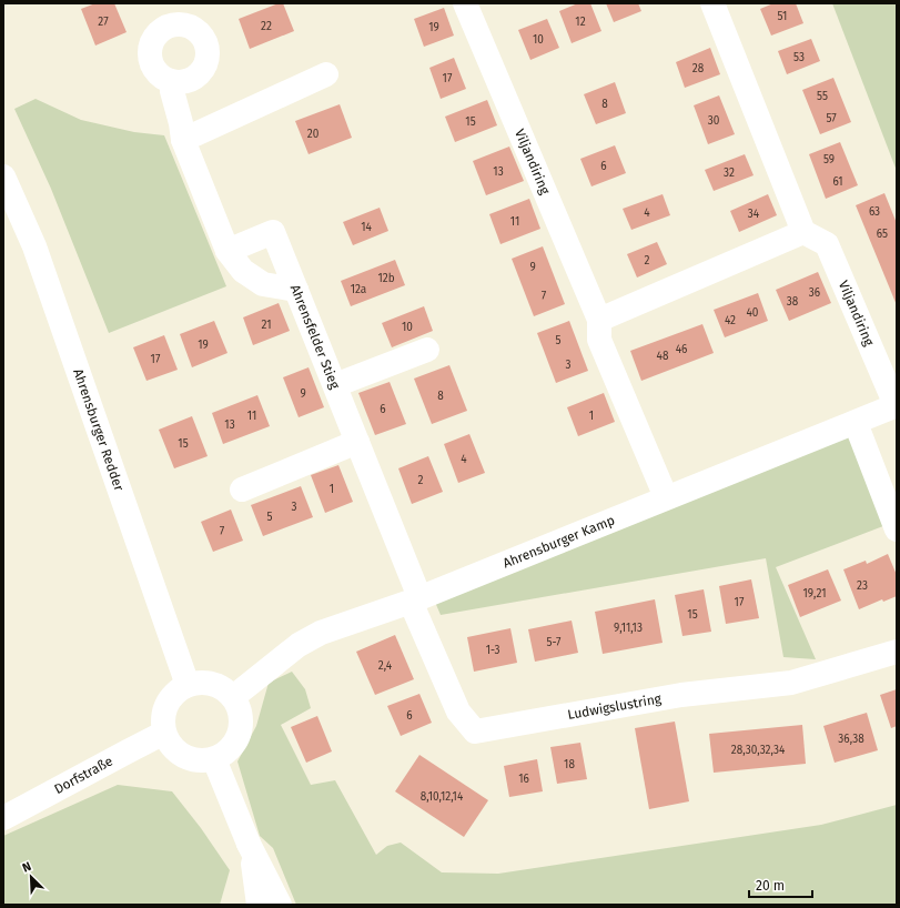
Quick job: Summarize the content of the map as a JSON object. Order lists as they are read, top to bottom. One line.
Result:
{"streets":{"street":["Viljandiring","Ahrensfelder Stieg","Ahrensburger Redder","Ahrensburger Kamp","Ludwigslustring","Dorfstraße"]},"crossings":[["Viljandiring","Ahrensburger Kamp"],["Ahrensfelder Stieg","Ahrensburger Kamp"],["Ahrensfelder Stieg","Ludwigslustring"],["Ahrensburger Redder","Ahrensburger Kamp"],["Ahrensburger Redder","Dorfstraße"],["Ahrensburger Kamp","Ludwigslustring"],["Ahrensburger Kamp","Dorfstraße"]],"house_numbers":["51","27","12","22","19","10","53","28","17","55","8","57","30","15","20","59","6","13","32","61","63","4","34","11","14","65","2","9","12b","12a","36","7","38","40","42","21","10","5","19","46","48","17","3","9","8","6","11","1","13","15","4","2","1","3","5","7","23","19,21","17","15","9,11,13","5-7","1-3","2,4","6","36,38","28,30,32,34","18","16","8,10,12,14"],"scale_bar":"20 m","north":"top left"}
